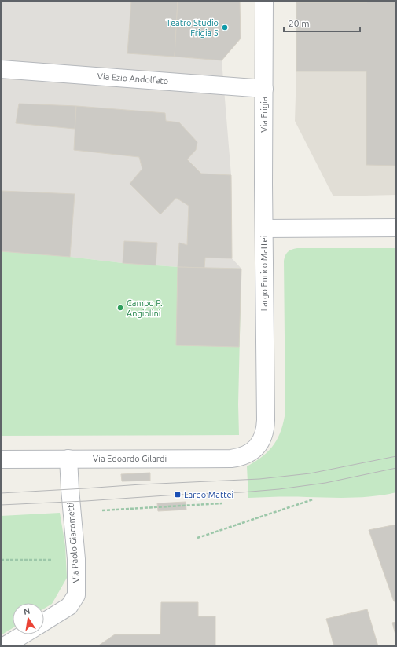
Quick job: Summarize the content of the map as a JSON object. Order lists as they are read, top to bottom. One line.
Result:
{"streets":{"street":["Via Ezio Andolfato","Via Frigia","Largo Enrico Mattei","Via Edoardo Gilardi","Via Paolo Giacometti"]},"crossings":[["Via Ezio Andolfato","Via Frigia"],["Via Frigia","Largo Enrico Mattei"],["Largo Enrico Mattei","Via Edoardo Gilardi"],["Via Edoardo Gilardi","Via Paolo Giacometti"]],"places":{"other":["Teatro Studio Frigia 5","Campo P. Angiolini"],"transit":["Largo Mattei"]},"scale_bar":"20 m","north":"top"}
